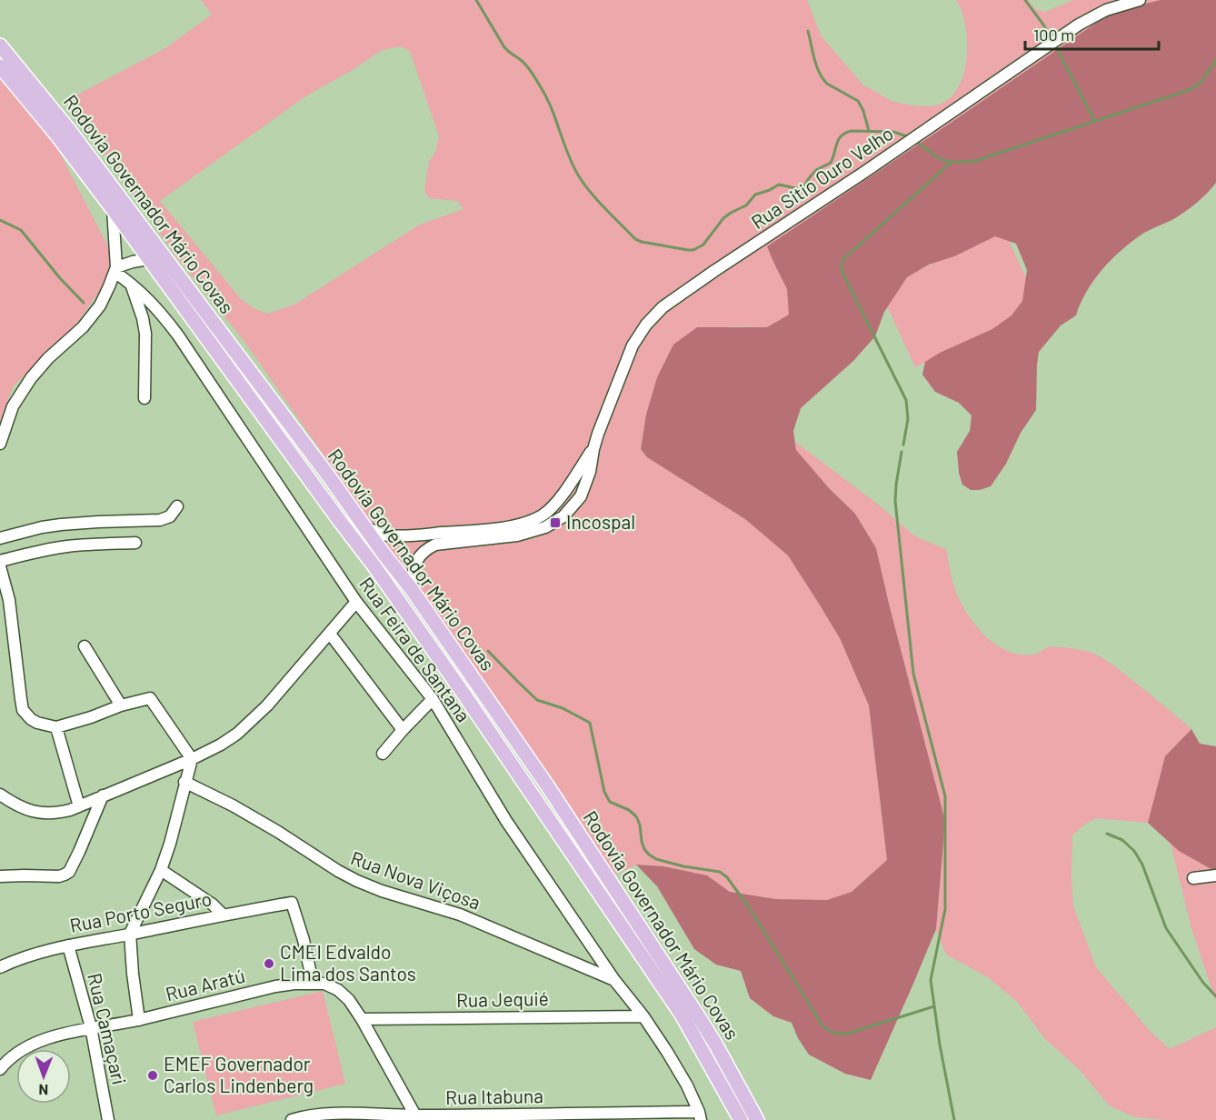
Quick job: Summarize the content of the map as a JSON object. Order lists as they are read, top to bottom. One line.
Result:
{"streets":{"main road":["Rodovia Governador Mário Covas"],"street":["Rua Sitio Ouro Velho","Rua Feira de Santana","Rua Nova Viçosa","Rua Porto Seguro","Rua Aratú","Rua Jequié","Rua Camaçari","Rua Itabuna"]},"crossings":[["Rua Sitio Ouro Velho","Rodovia Governador Mário Covas"],["Rua Feira de Santana","Rua Nova Viçosa"],["Rua Feira de Santana","Rua Jequié"],["Rua Feira de Santana","Rua Itabuna"],["Rua Porto Seguro","Rua Aratú"],["Rua Porto Seguro","Rua Camaçari"],["Rua Aratú","Rua Jequié"],["Rua Aratú","Rua Camaçari"],["Rua Aratú","Rua Itabuna"]],"places":{"transit":["Incospal"],"other":["CMEI Edvaldo Lima dos Santos","EMEF Governador Carlos Lindenberg"]},"scale_bar":"100 m","north":"bottom"}
